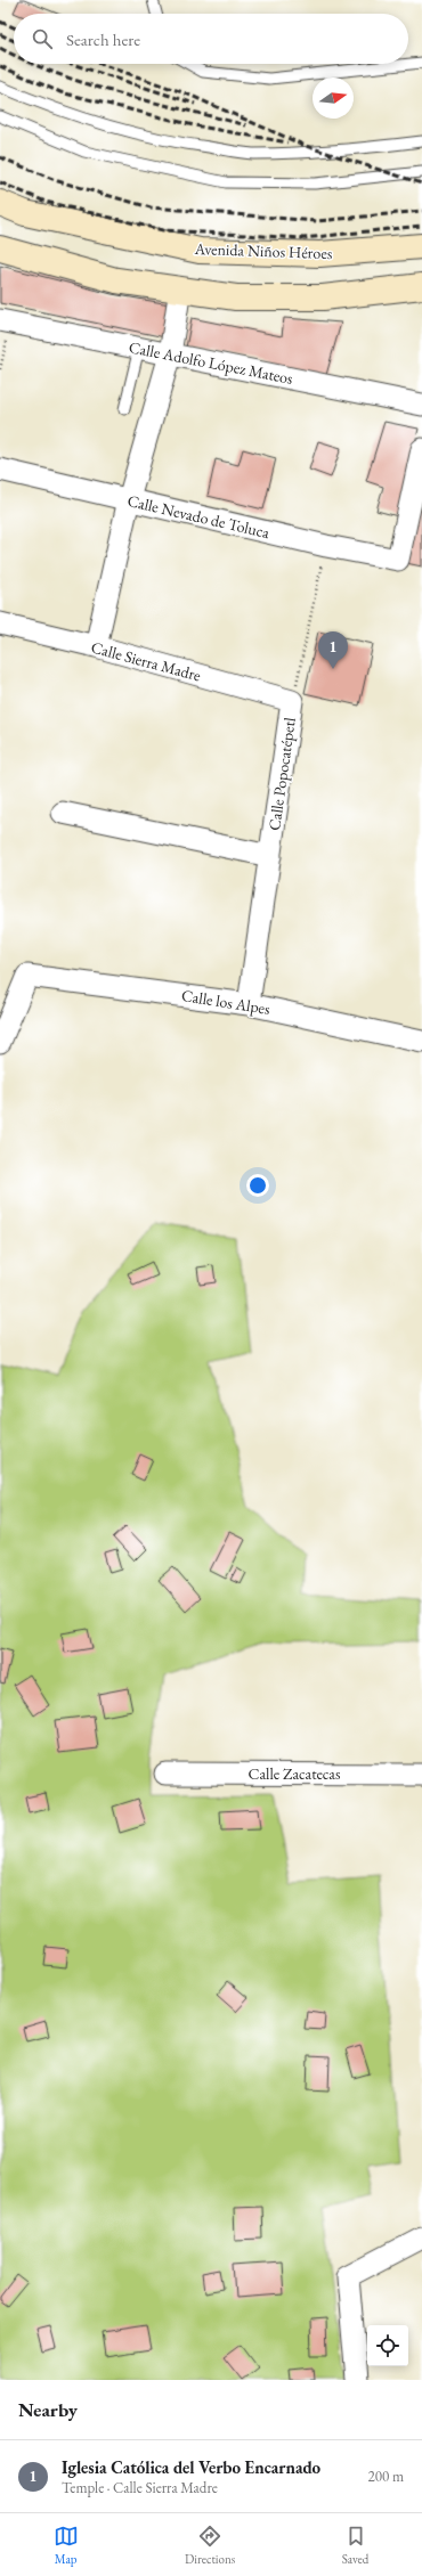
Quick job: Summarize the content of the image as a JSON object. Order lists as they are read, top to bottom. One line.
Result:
{"streets":{"main road":["Avenida Niños Héroes"],"street":["Calle Adolfo López Mateos","Calle Nevado de Toluca","Calle Sierra Madre","Calle Popocatépetl","Calle los Alpes","Calle Zacatecas"]},"crossings":[["Calle Nevado de Toluca","Calle Popocatépetl"],["Calle Sierra Madre","Calle Popocatépetl"],["Calle Popocatépetl","Calle los Alpes"]],"north":"right","page":{"search":"Search here","pins":"1","heading":"Nearby","list":[{"mark":"1","name":"Iglesia Católica del Verbo Encarnado","note":"Temple · Calle Sierra Madre","value":"200 m"}],"nav":["Map","Directions","Saved"]}}
